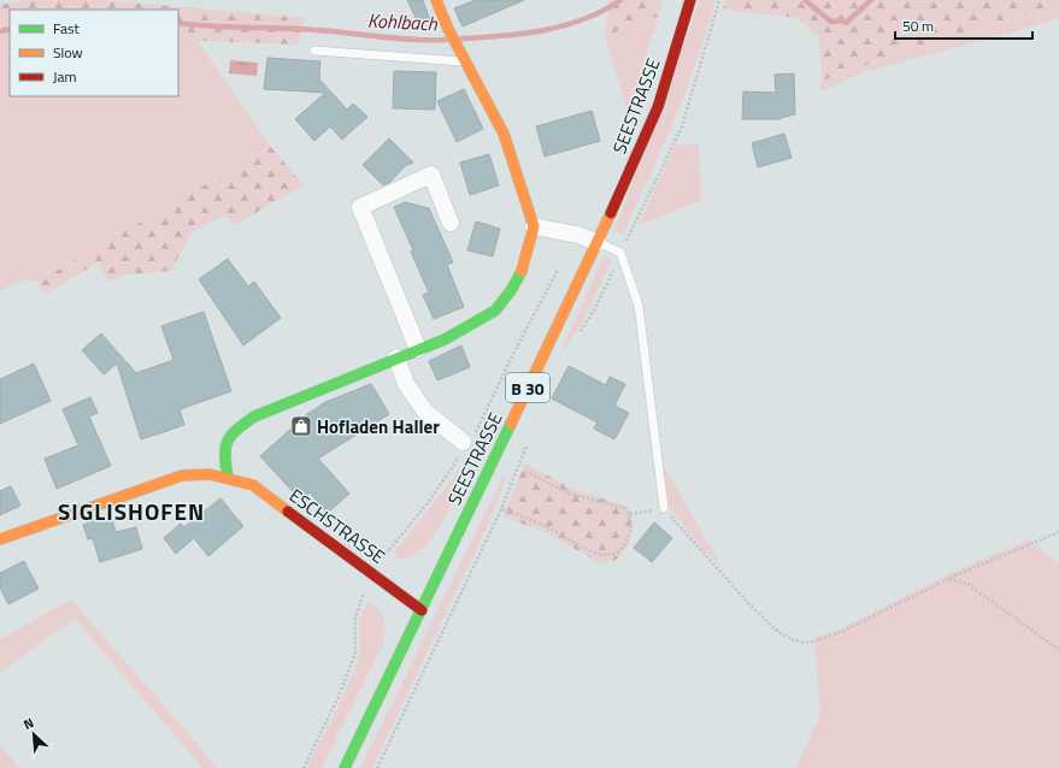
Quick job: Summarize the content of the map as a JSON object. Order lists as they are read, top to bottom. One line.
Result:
{"streets":{"street":["SEESTRASSE","B 30","ESCHSTRASSE"]},"crossings":[["SEESTRASSE","ESCHSTRASSE"]],"districts":["SIGLISHOFEN"],"water":["Kohlbach"],"places":{"shop":["Hofladen Haller"]},"legend":["Fast","Slow","Jam"],"scale_bar":"50 m","north":"top left"}
